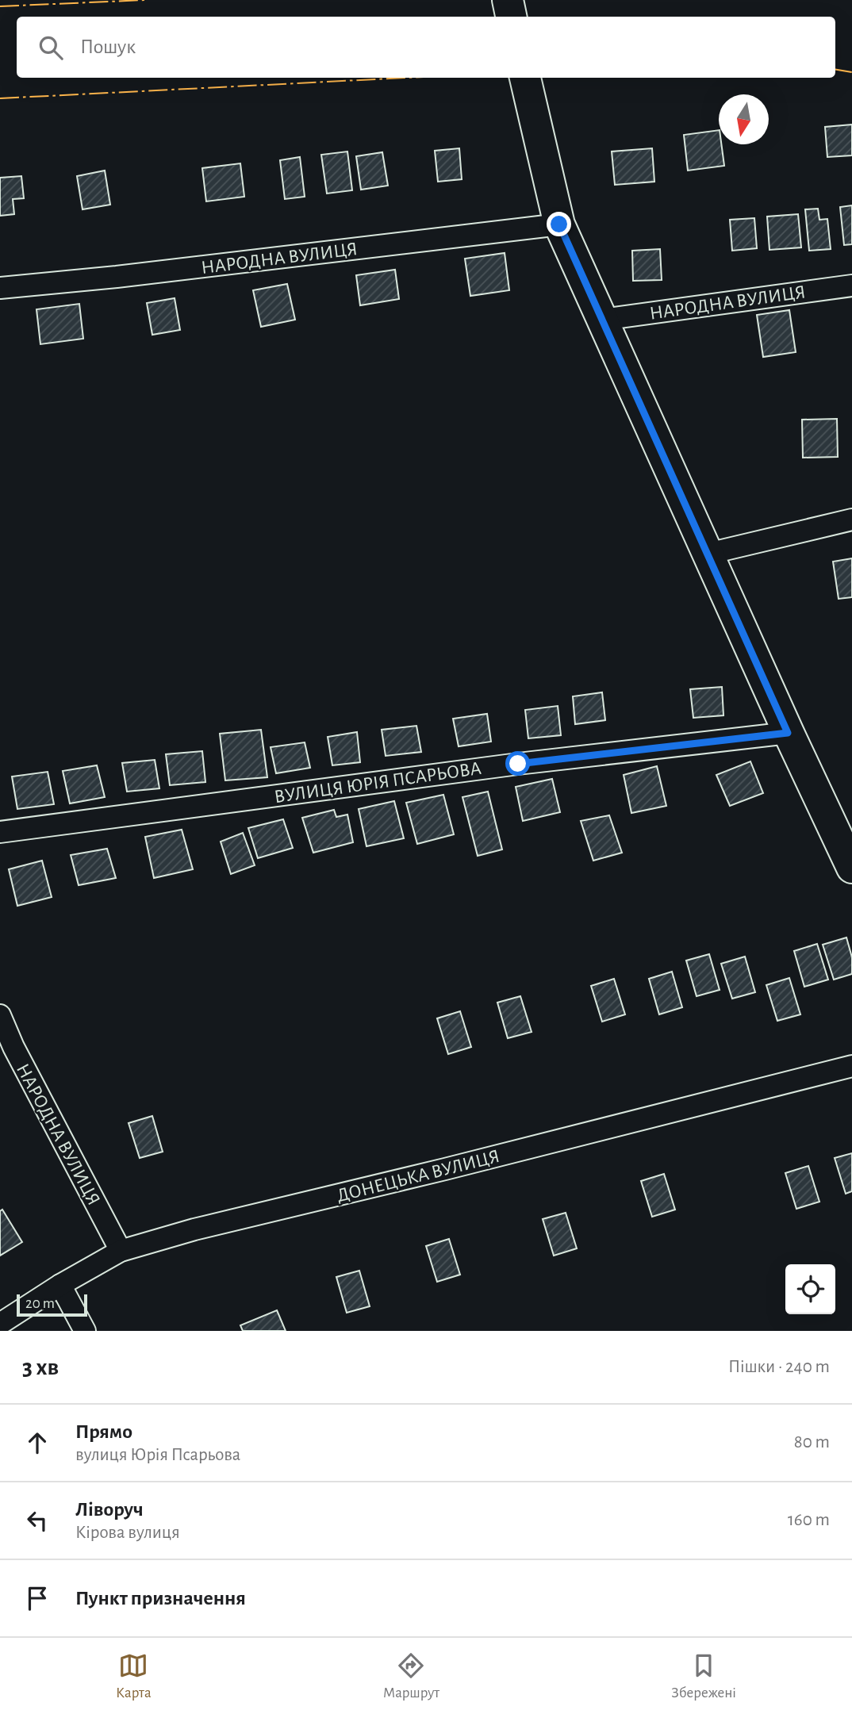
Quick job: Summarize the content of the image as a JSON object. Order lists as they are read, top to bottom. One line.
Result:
{"streets":{"street":["НАРОДНА ВУЛИЦЯ","ВУЛИЦЯ ЮРІЯ ПСАРЬОВА","ДОНЕЦЬКА ВУЛИЦЯ"]},"crossings":[["НАРОДНА ВУЛИЦЯ","ДОНЕЦЬКА ВУЛИЦЯ"]],"scale_bar":"20 m","north":"bottom","page":{"search":"Пошук","scale":"20 m","heading":["3 хв","Пішки · 240 m"],"list":[["Прямо","вулиця Юрія Псарьова","80 m"],["Ліворуч","Кірова вулиця","160 m"],"Пункт призначення"],"nav":["Карта","Маршрут","Збережені"]}}
